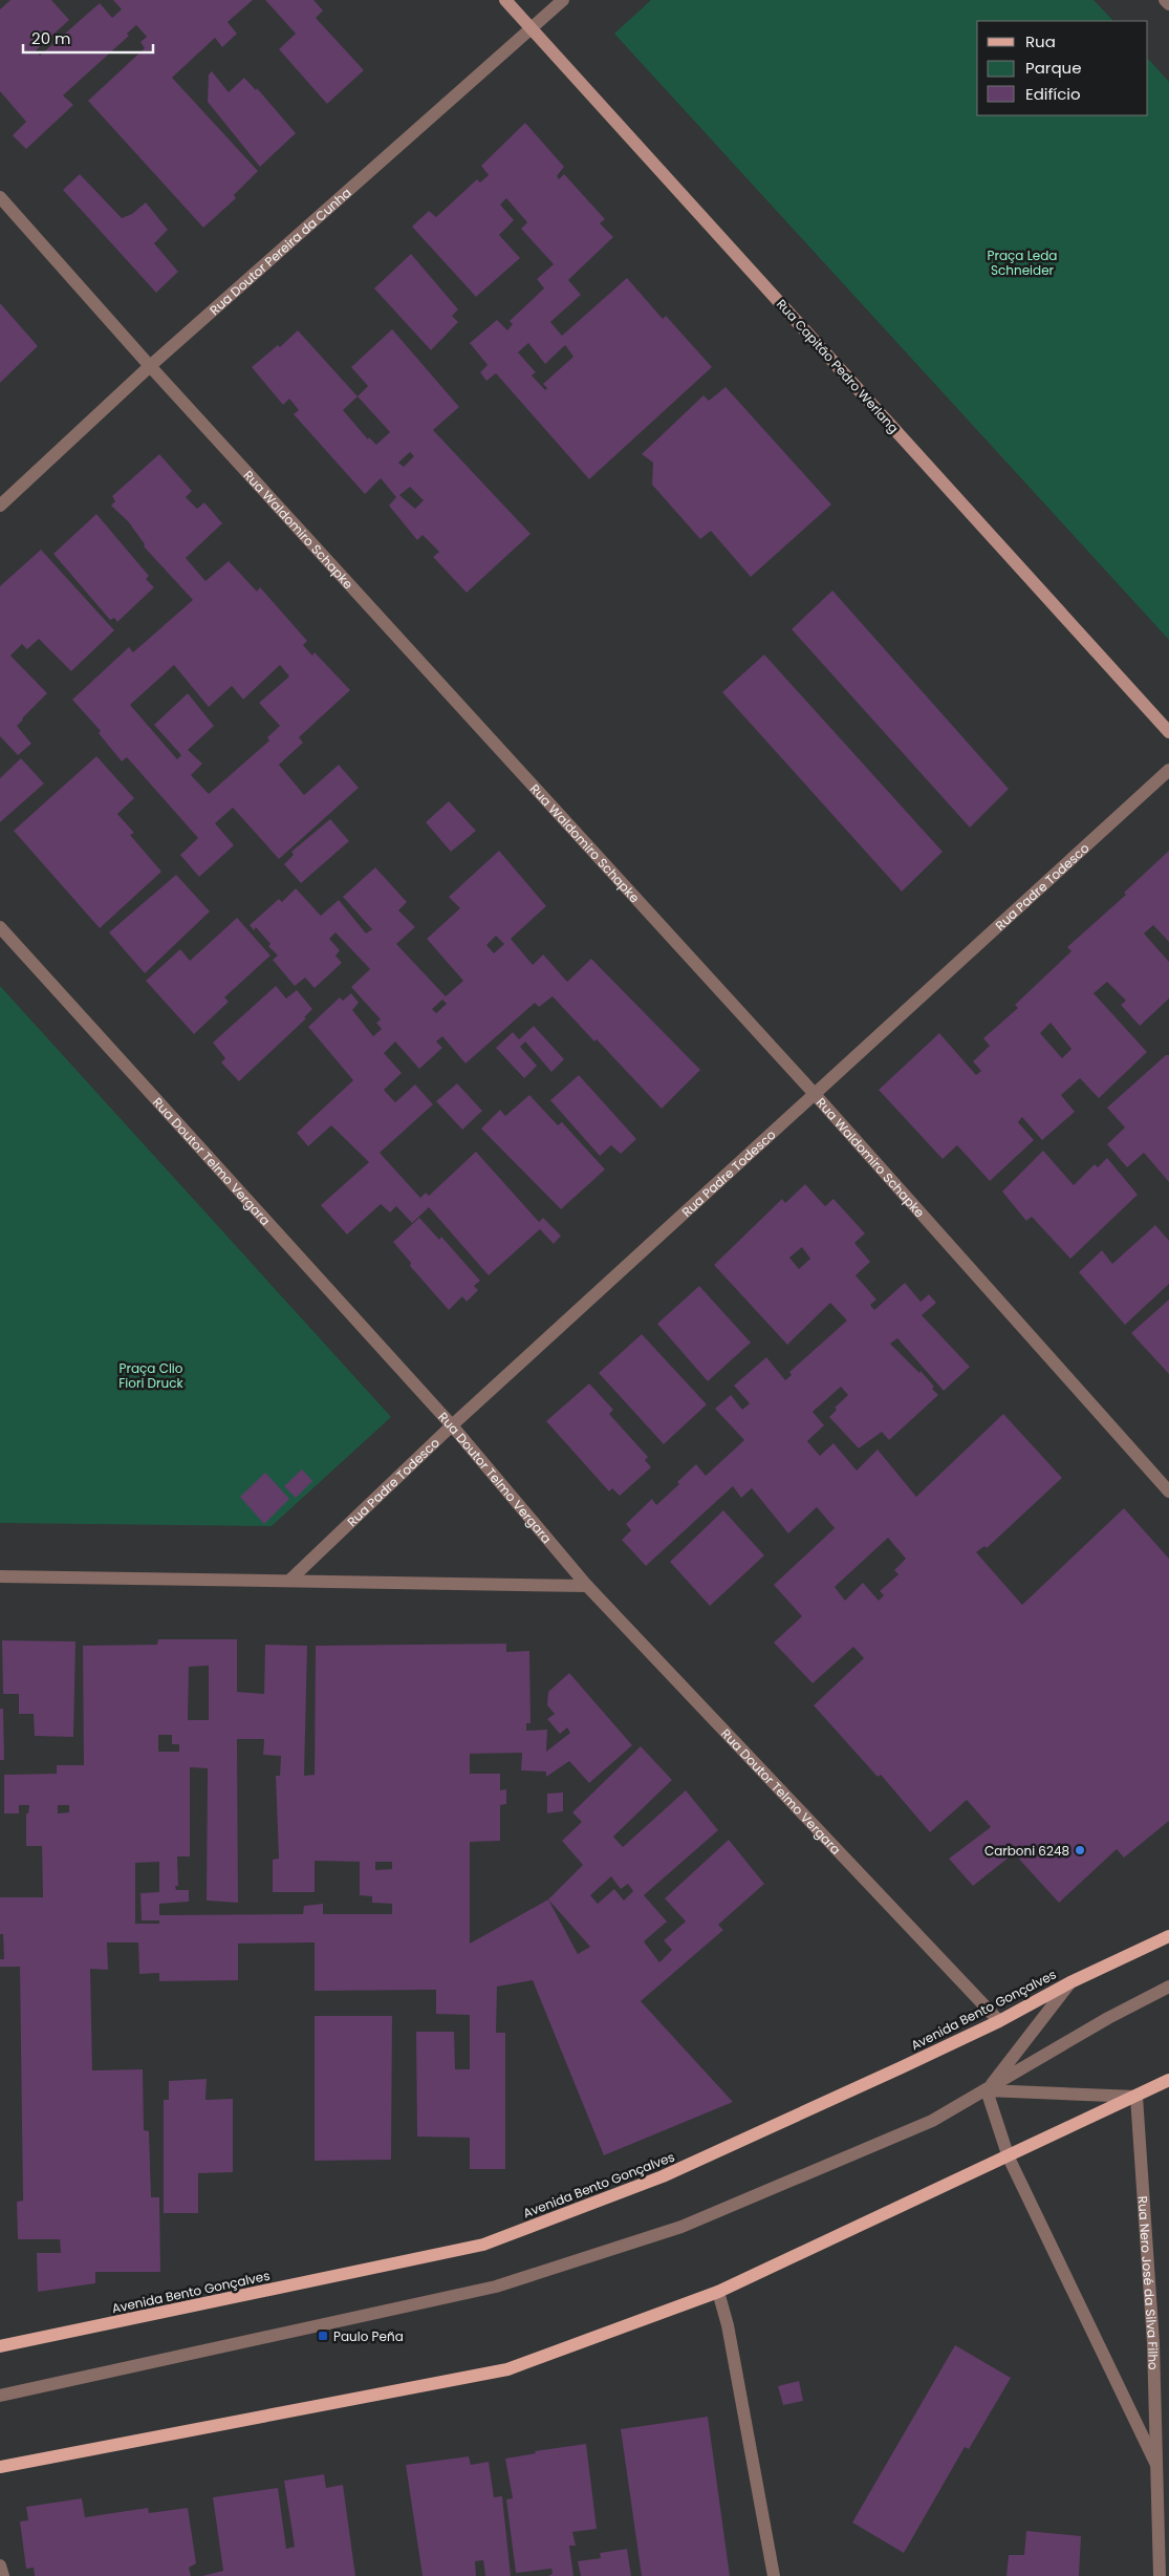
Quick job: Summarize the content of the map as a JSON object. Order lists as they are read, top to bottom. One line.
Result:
{"streets":{"main road":["Avenida Bento Gonçalves"],"street":["Rua Doutor Pereira da Cunha","Rua Capitão Pedro Werlang","Rua Waldomiro Schapke","Rua Padre Todesco","Rua Doutor Telmo Vergara","Rua Nero José da Silva Filho"]},"crossings":[["Rua Doutor Pereira da Cunha","Rua Capitão Pedro Werlang"],["Rua Doutor Pereira da Cunha","Rua Waldomiro Schapke"],["Rua Waldomiro Schapke","Rua Padre Todesco"],["Rua Padre Todesco","Rua Doutor Telmo Vergara"],["Rua Doutor Telmo Vergara","Avenida Bento Gonçalves"]],"parks":["Praça Leda Schneider","Praça Clio Fiori Druck"],"places":{"other":["Carboni 6248"],"transit":["Paulo Peña"]},"legend":["Rua","Parque","Edifício"],"scale_bar":"20 m"}
